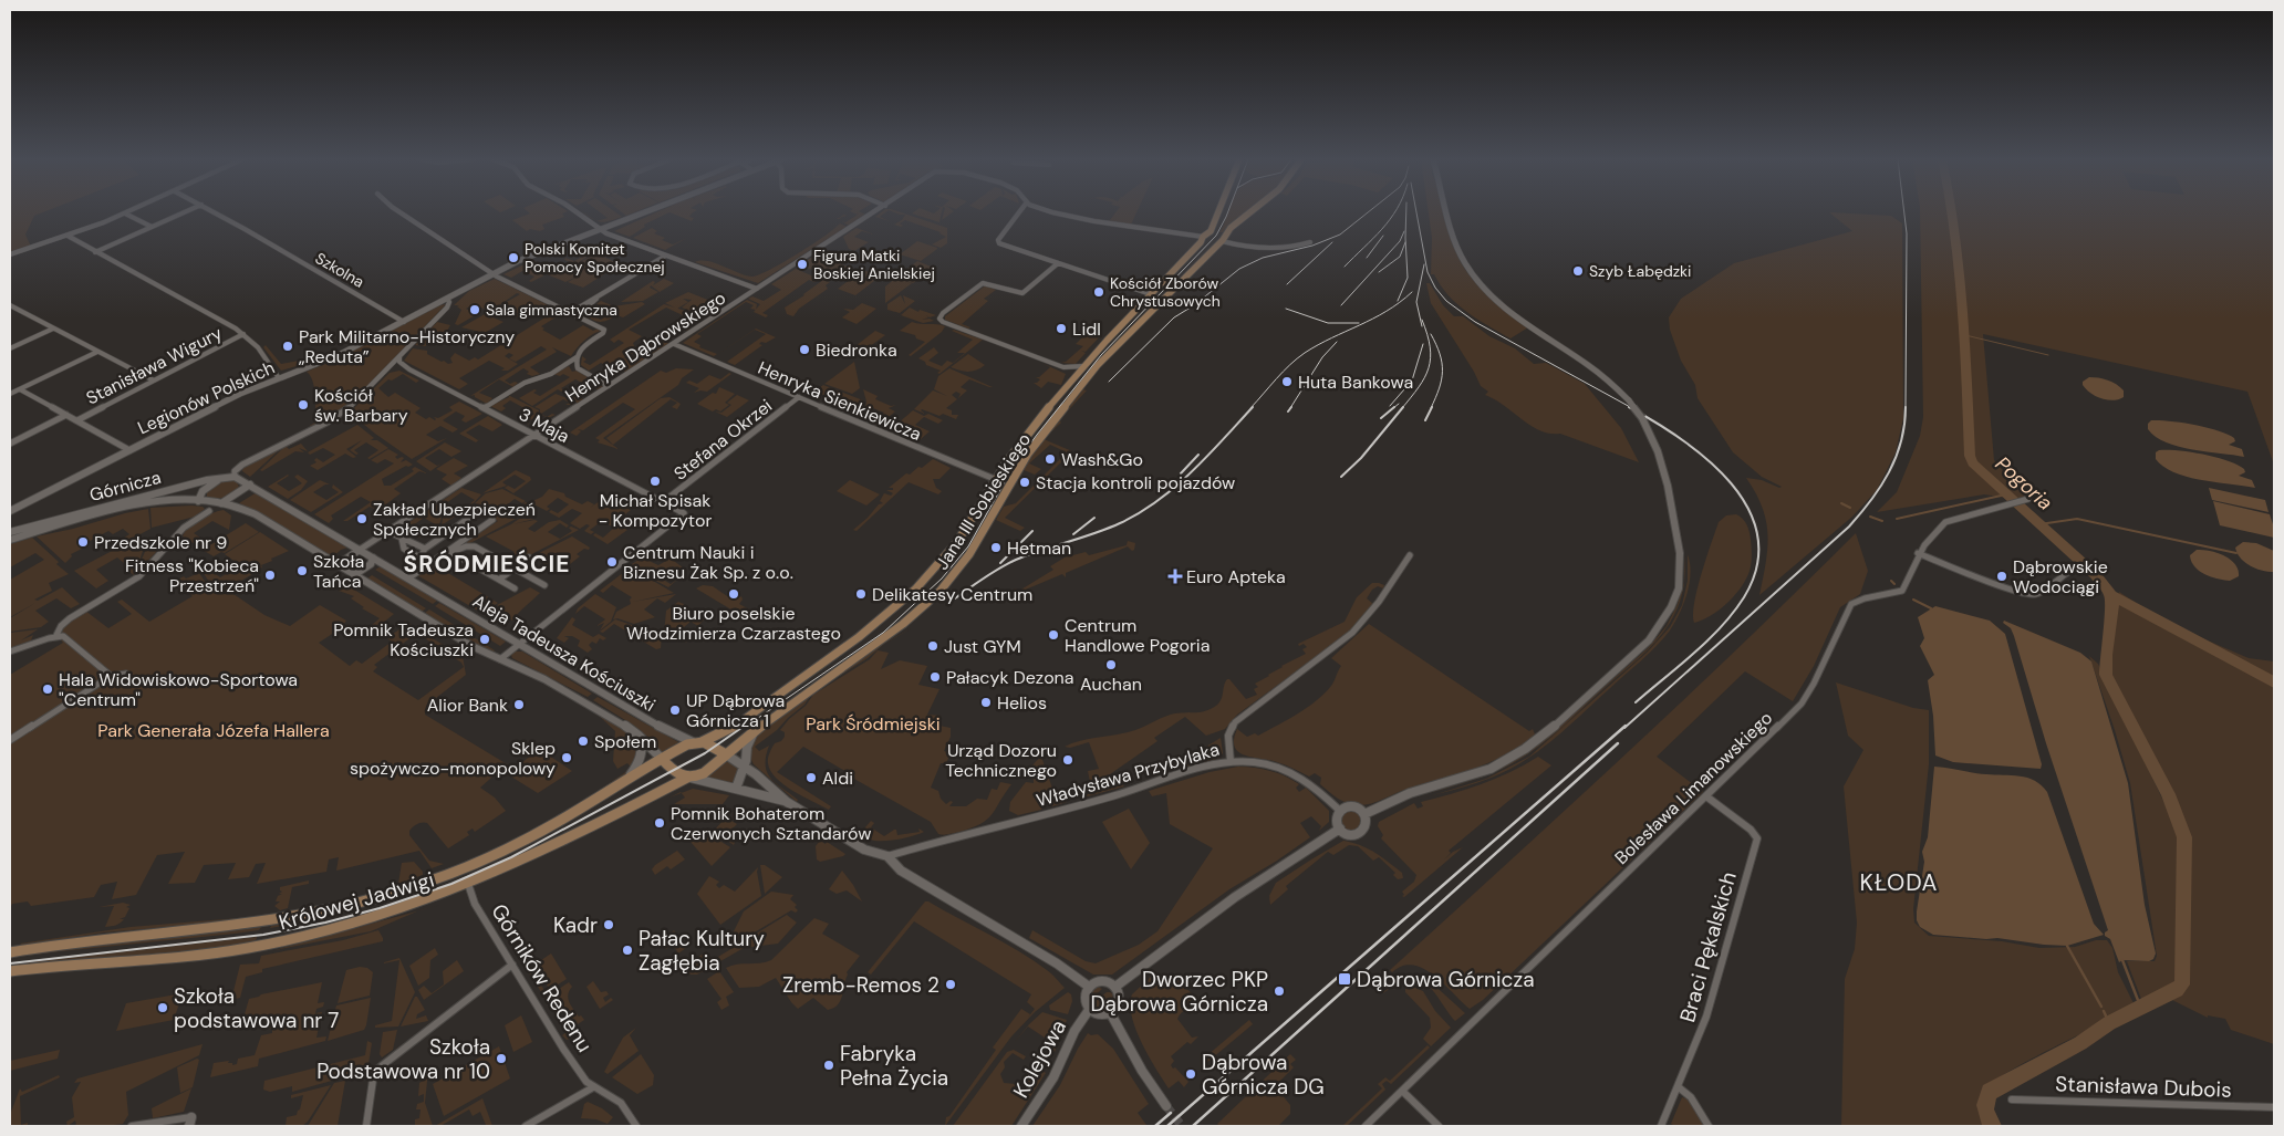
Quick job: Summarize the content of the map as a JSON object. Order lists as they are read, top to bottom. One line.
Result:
{"streets":{"main road":["Jana III Sobieskiego","Królowej Jadwigi"],"street":["Szkolna","Henryka Dąbrowskiego","Stanisława Wigury","Legionów Polskich","Henryka Sienkiewicza","3 Maja","Stefana Okrzei","Górnicza","Aleja Tadeusza Kościuszki","Władysława Przybylaka","Bolesława Limanowskiego","Braci Pękalskich","Górników Redenu","Kolejowa","Stanisława Dubois"]},"crossings":[["Szkolna","Legionów Polskich"],["Henryka Dąbrowskiego","Henryka Sienkiewicza"],["Henryka Dąbrowskiego","3 Maja"],["Henryka Dąbrowskiego","Aleja Tadeusza Kościuszki"],["Henryka Sienkiewicza","Stefana Okrzei"],["Henryka Sienkiewicza","Jana III Sobieskiego"],["3 Maja","Stefana Okrzei"],["3 Maja","Aleja Tadeusza Kościuszki"],["Górnicza","Aleja Tadeusza Kościuszki"],["Jana III Sobieskiego","Aleja Tadeusza Kościuszki"],["Jana III Sobieskiego","Królowej Jadwigi"],["Aleja Tadeusza Kościuszki","Królowej Jadwigi"],["Bolesława Limanowskiego","Braci Pękalskich"],["Królowej Jadwigi","Górników Redenu"]],"districts":["ŚRÓDMIEŚCIE","KŁODA"],"water":["Pogoria"],"parks":["Park Śródmiejski","Park Generała Józefa Hallera"],"places":{"other":["Polski Komitet Pomocy Społecznej","Figura Matki Boskiej Anielskiej","Szyb Łabędzki","Kościół Zborów Chrystusowych","Sala gimnastyczna","Lidl","Park Militarno-Historyczny „Reduta”","Biedronka","Huta Bankowa","Kościół św. Barbary","Wash&Go","Michał Spisak - Kompozytor","Stacja kontroli pojazdów","Zakład Ubezpieczeń Społecznych","Przedszkole nr 9","Hetman","Centrum Nauki i Biznesu Żak Sp. z o.o.","Szkoła Tańca","Fitness \"Kobieca Przestrzeń\"","Dąbrowskie Wodociągi","Biuro poselskie Włodzimierza Czarzastego","Delikatesy Centrum","Centrum Handlowe Pogoria","Pomnik Tadeusza Kościuszki","Just GYM","Auchan","Pałacyk Dezona","Hala Widowiskowo-Sportowa \"Centrum\"","Helios","Alior Bank","UP Dąbrowa Górnicza 1","Społem","Sklep spożywczo-monopolowy","Urząd Dozoru Technicznego","Aldi","Pomnik Bohaterom Czerwonych Sztandarów","Kadr","Pałac Kultury Zagłębia","Zremb-Remos 2","Dworzec PKP Dąbrowa Górnicza","Szkoła podstawowa nr 7","Szkoła Podstawowa nr 10","Fabryka Pełna Życia","Dąbrowa Górnicza DG"],"health":["Euro Apteka"],"transit":["Dąbrowa Górnicza"]}}
